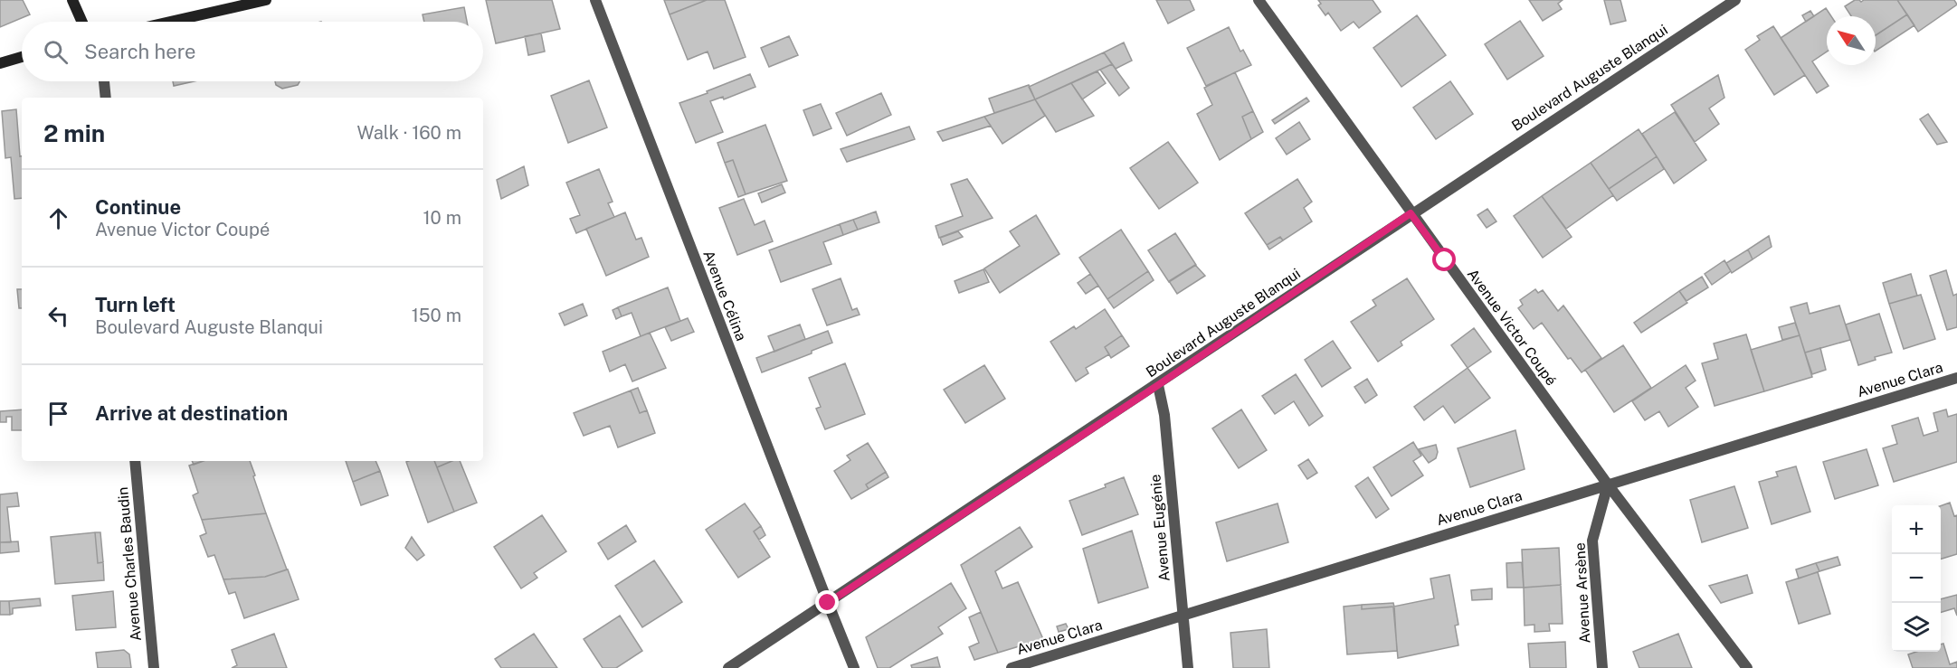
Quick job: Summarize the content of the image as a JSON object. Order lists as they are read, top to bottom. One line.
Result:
{"streets":{"street":["Boulevard Auguste Blanqui","Avenue Célina","Avenue Victor Coupé","Avenue Clara","Avenue Eugénie","Avenue Charles Baudin","Avenue Arsène"]},"crossings":[["Boulevard Auguste Blanqui","Avenue Célina"],["Boulevard Auguste Blanqui","Avenue Victor Coupé"],["Boulevard Auguste Blanqui","Avenue Eugénie"],["Avenue Victor Coupé","Avenue Clara"],["Avenue Victor Coupé","Avenue Arsène"],["Avenue Clara","Avenue Eugénie"],["Avenue Clara","Avenue Arsène"]],"north":"top left","page":{"search":"Search here","heading":["2 min","Walk · 160 m"],"list":[["Continue","Avenue Victor Coupé","10 m"],["Turn left","Boulevard Auguste Blanqui","150 m"],"Arrive at destination"],"map_buttons":["+","−"]}}
